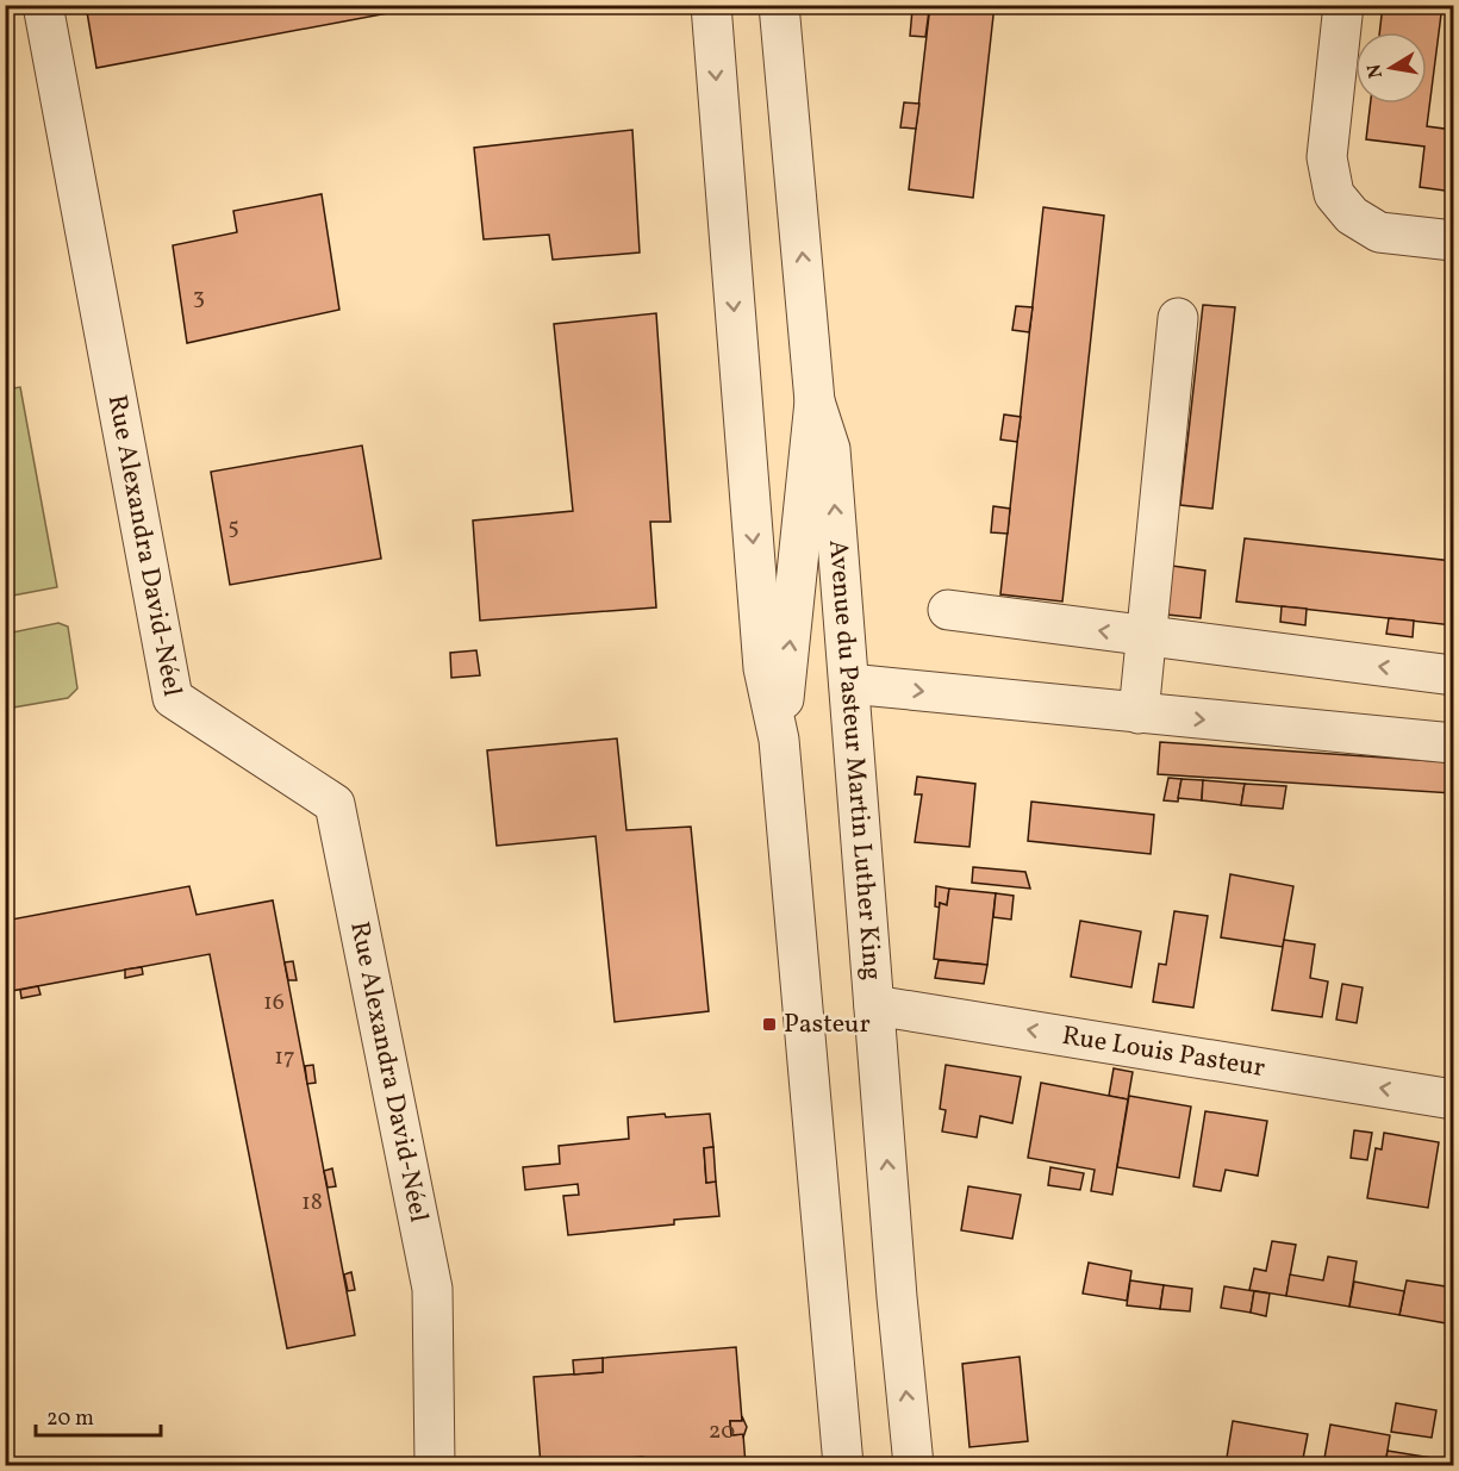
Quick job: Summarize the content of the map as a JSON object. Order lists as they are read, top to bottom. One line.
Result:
{"streets":{"street":["Rue Alexandra David-Néel","Avenue du Pasteur Martin Luther King","Rue Louis Pasteur"]},"crossings":[["Avenue du Pasteur Martin Luther King","Rue Louis Pasteur"]],"places":{"transit":["Pasteur"]},"house_numbers":["3","5","16","17","18","20"],"scale_bar":"20 m","north":"left"}
